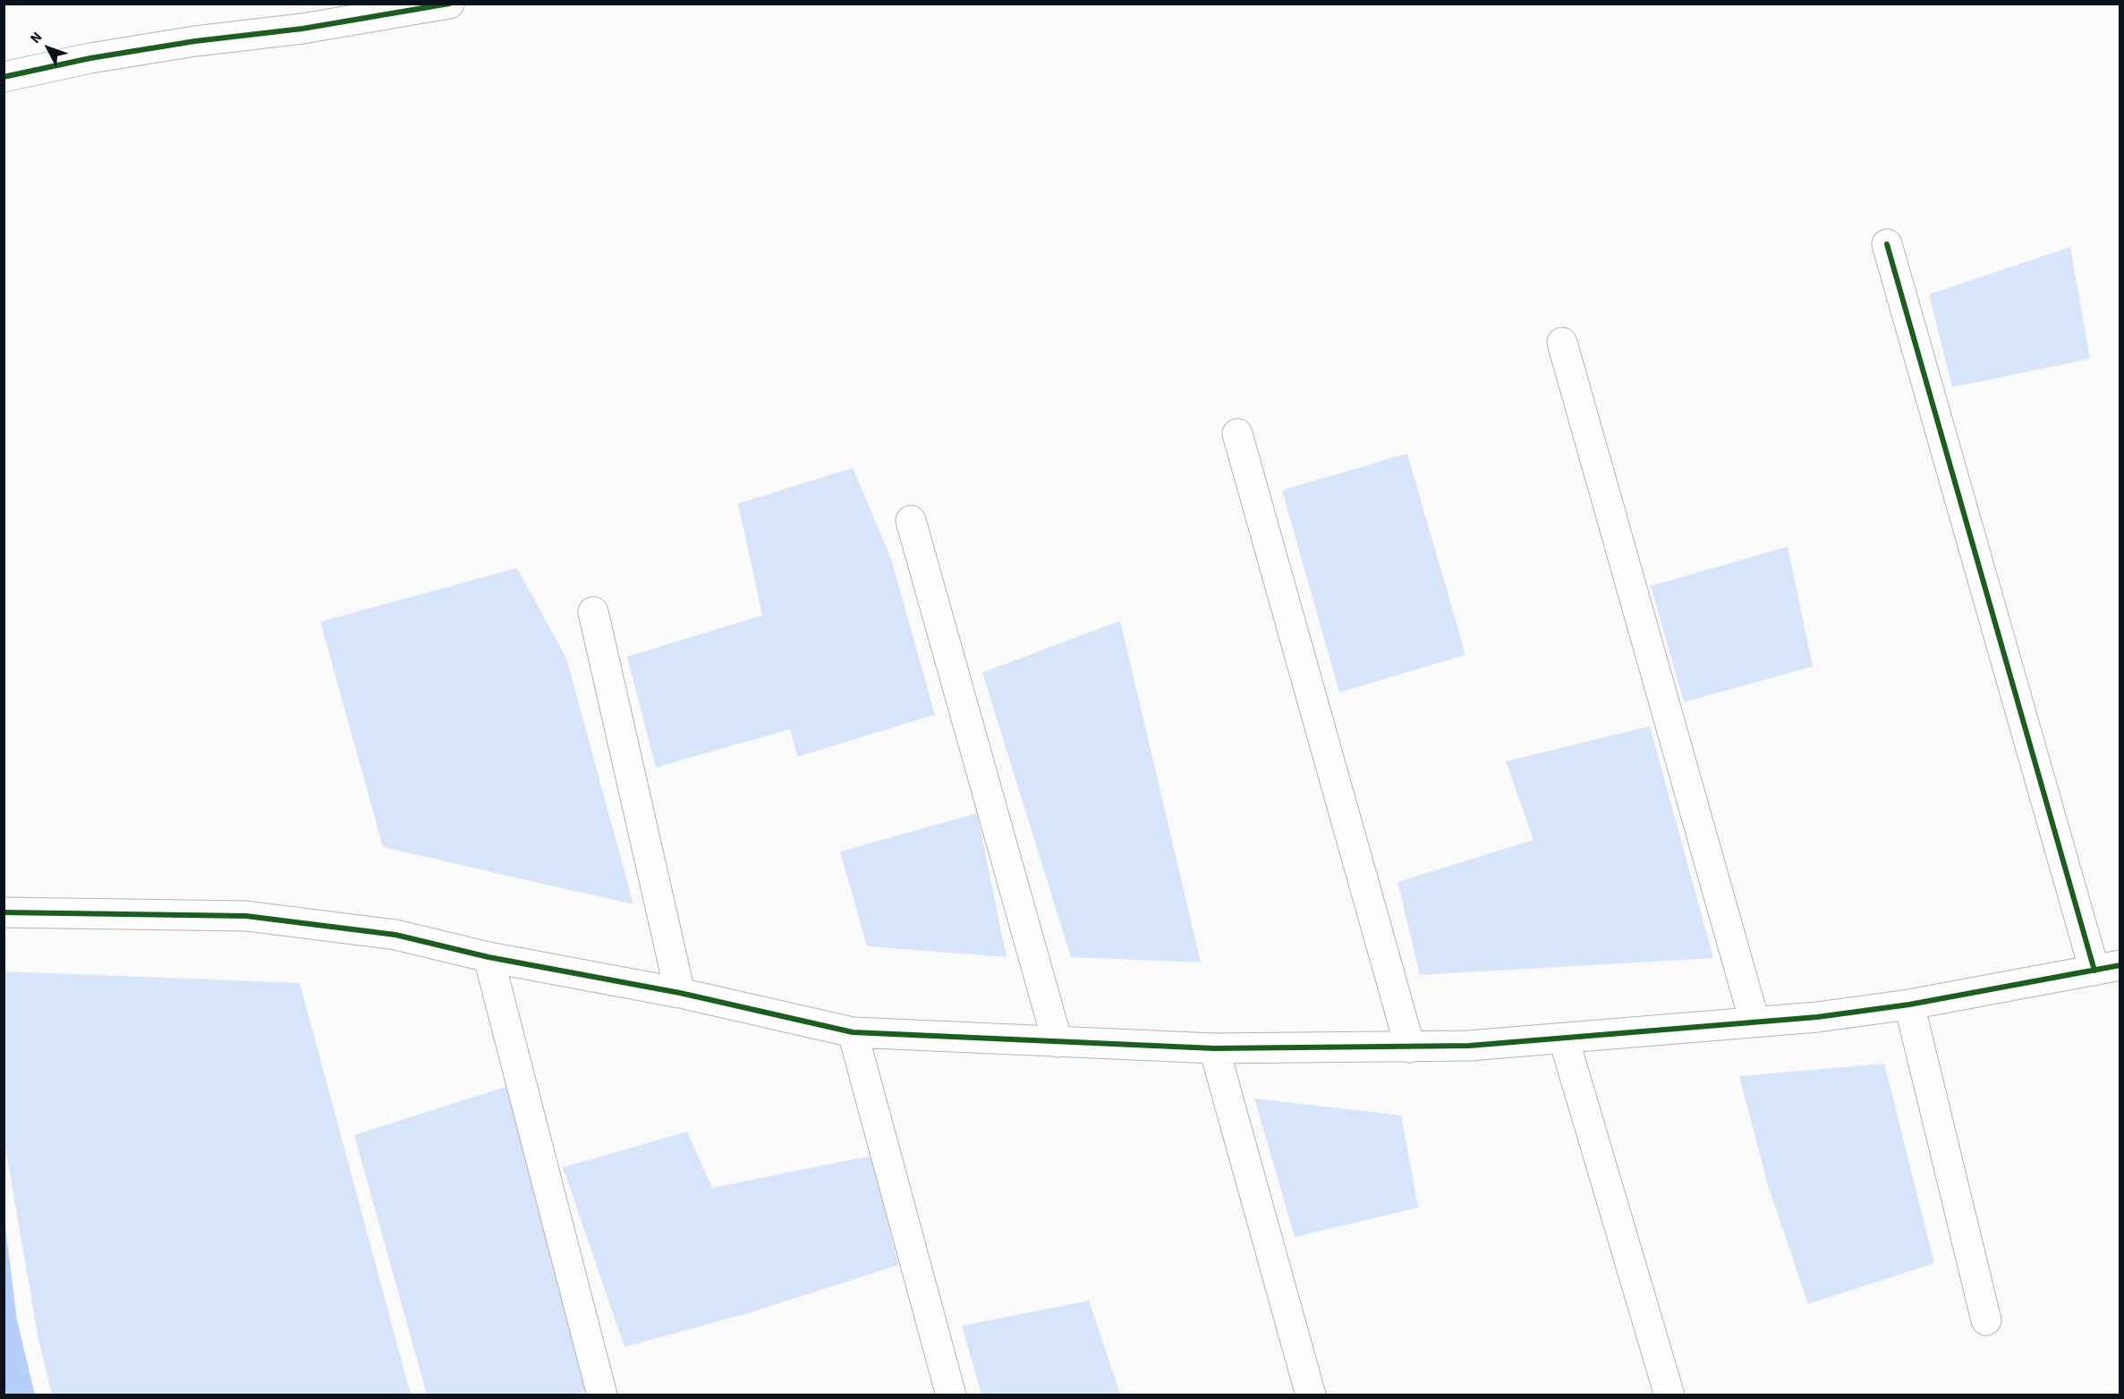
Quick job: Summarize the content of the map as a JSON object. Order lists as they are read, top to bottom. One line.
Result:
{"north":"top left"}
